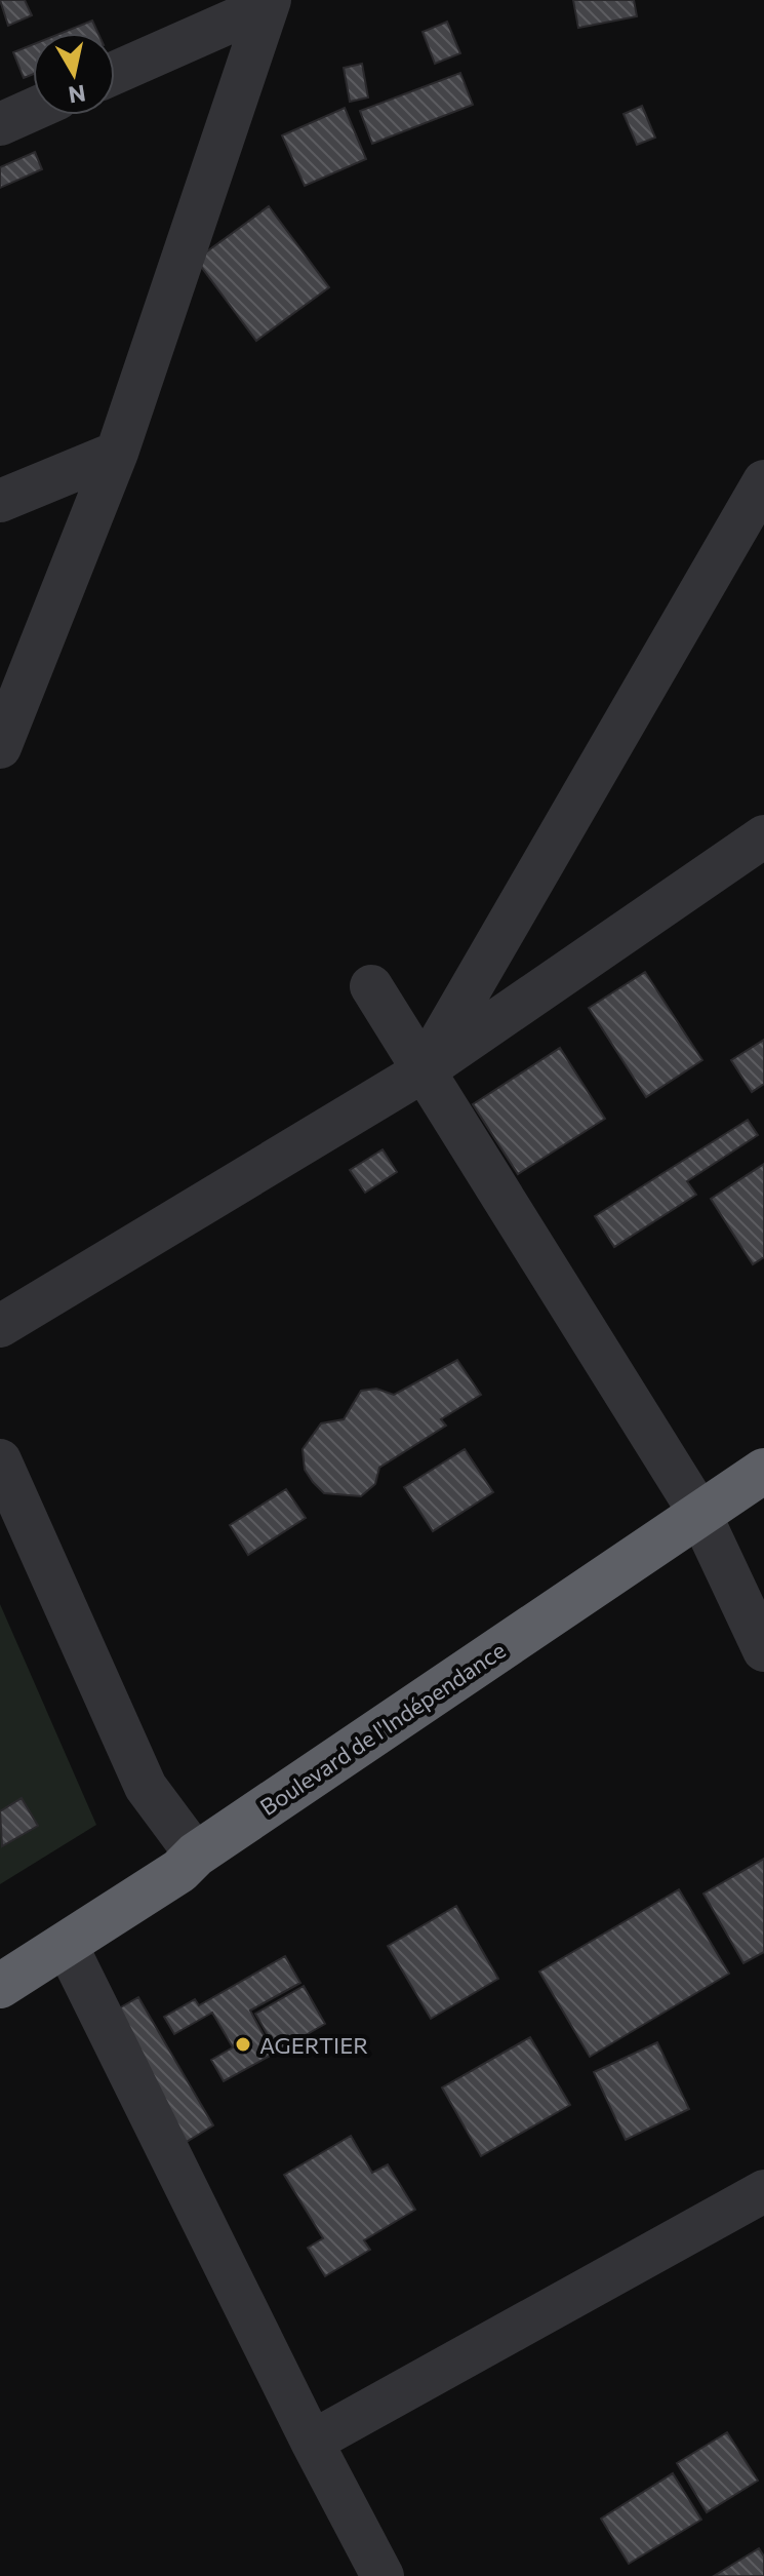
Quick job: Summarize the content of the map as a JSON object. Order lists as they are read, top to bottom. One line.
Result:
{"streets":{"highway":["Boulevard de l'Indépendance"]},"places":["AGERTIER"],"north":"bottom"}
